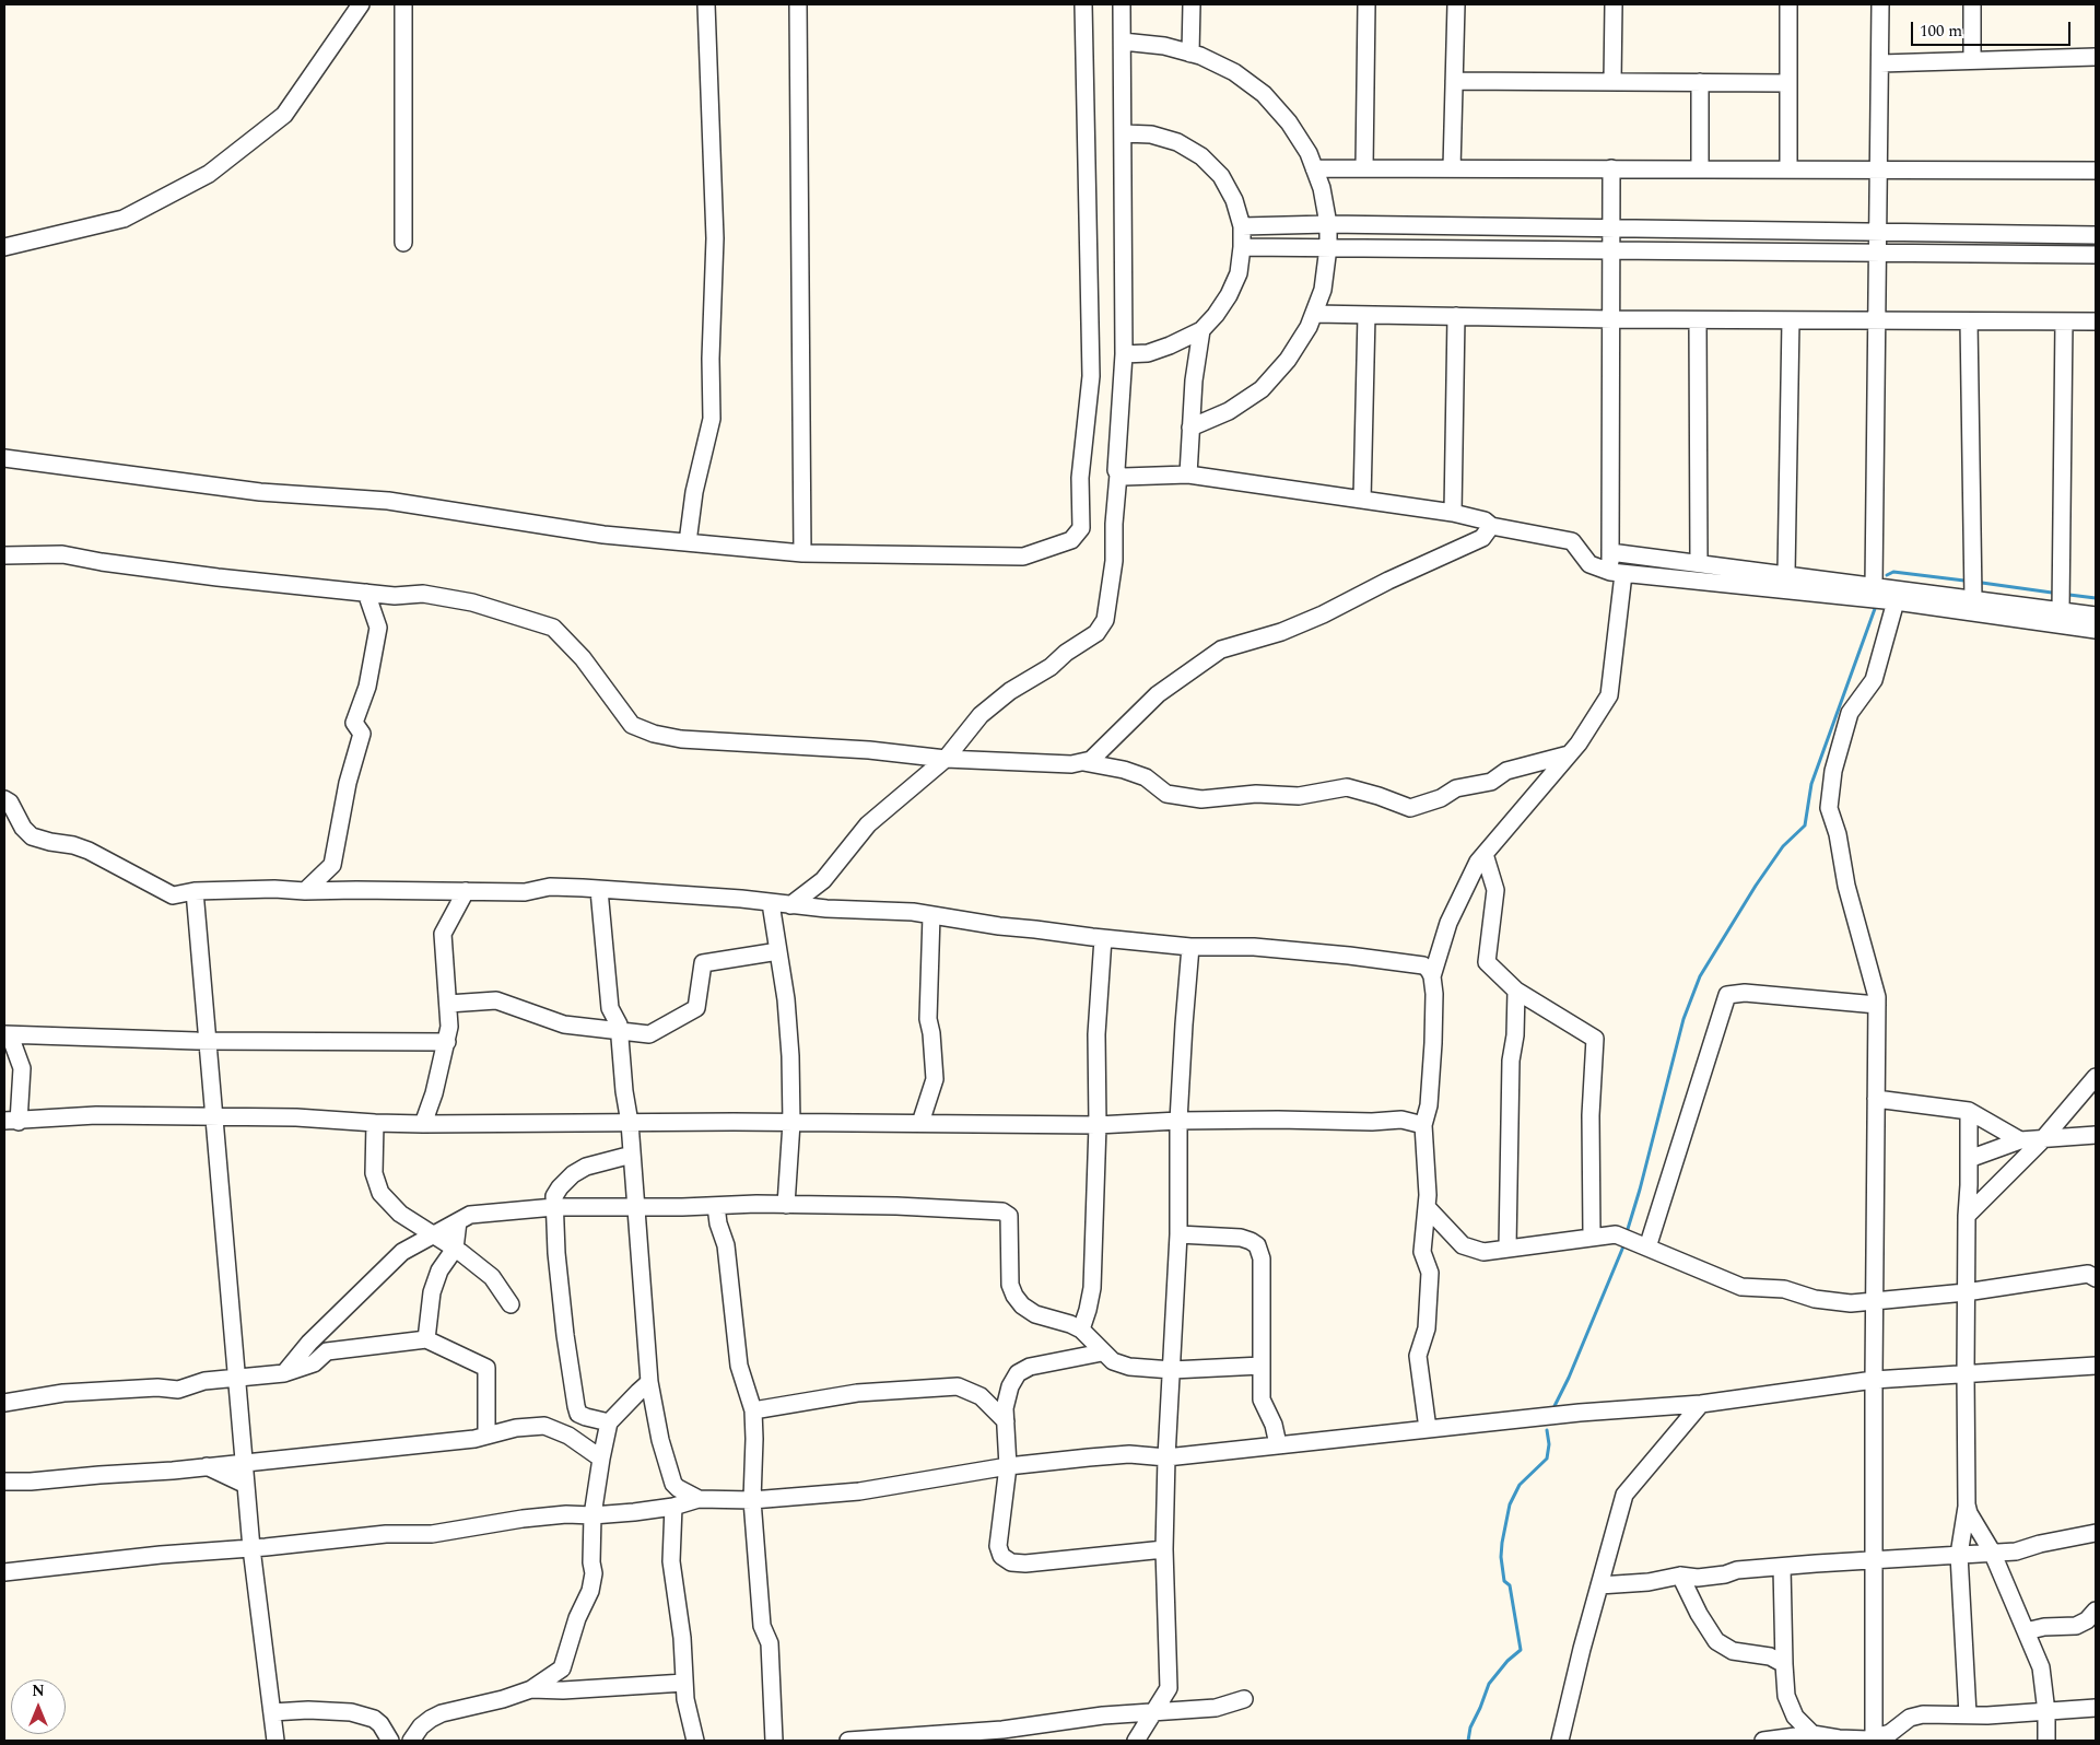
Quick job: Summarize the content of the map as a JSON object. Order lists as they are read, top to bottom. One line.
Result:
{"scale_bar":"100 m","north":"top"}
